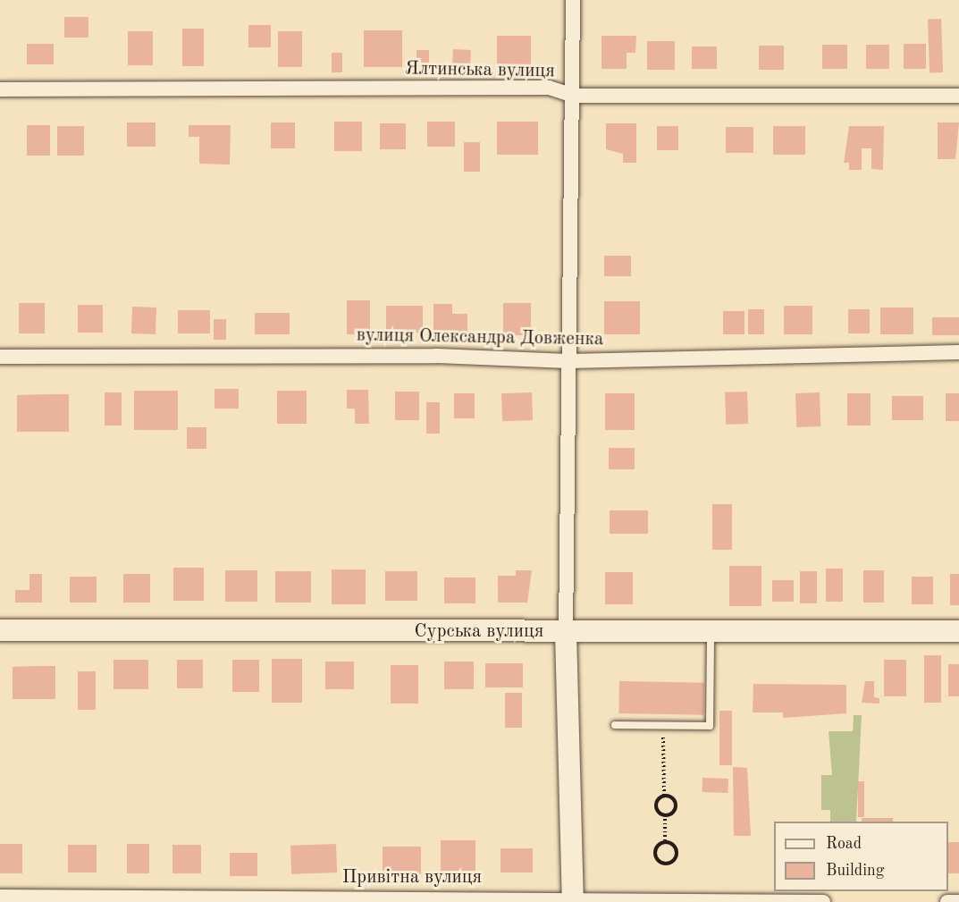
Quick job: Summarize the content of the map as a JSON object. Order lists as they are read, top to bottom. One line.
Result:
{"streets":{"street":["Ялтинська вулиця","вулиця Олександра Довженка","Сурська вулиця","Привітна вулиця"]},"legend":["Road","Building"]}
